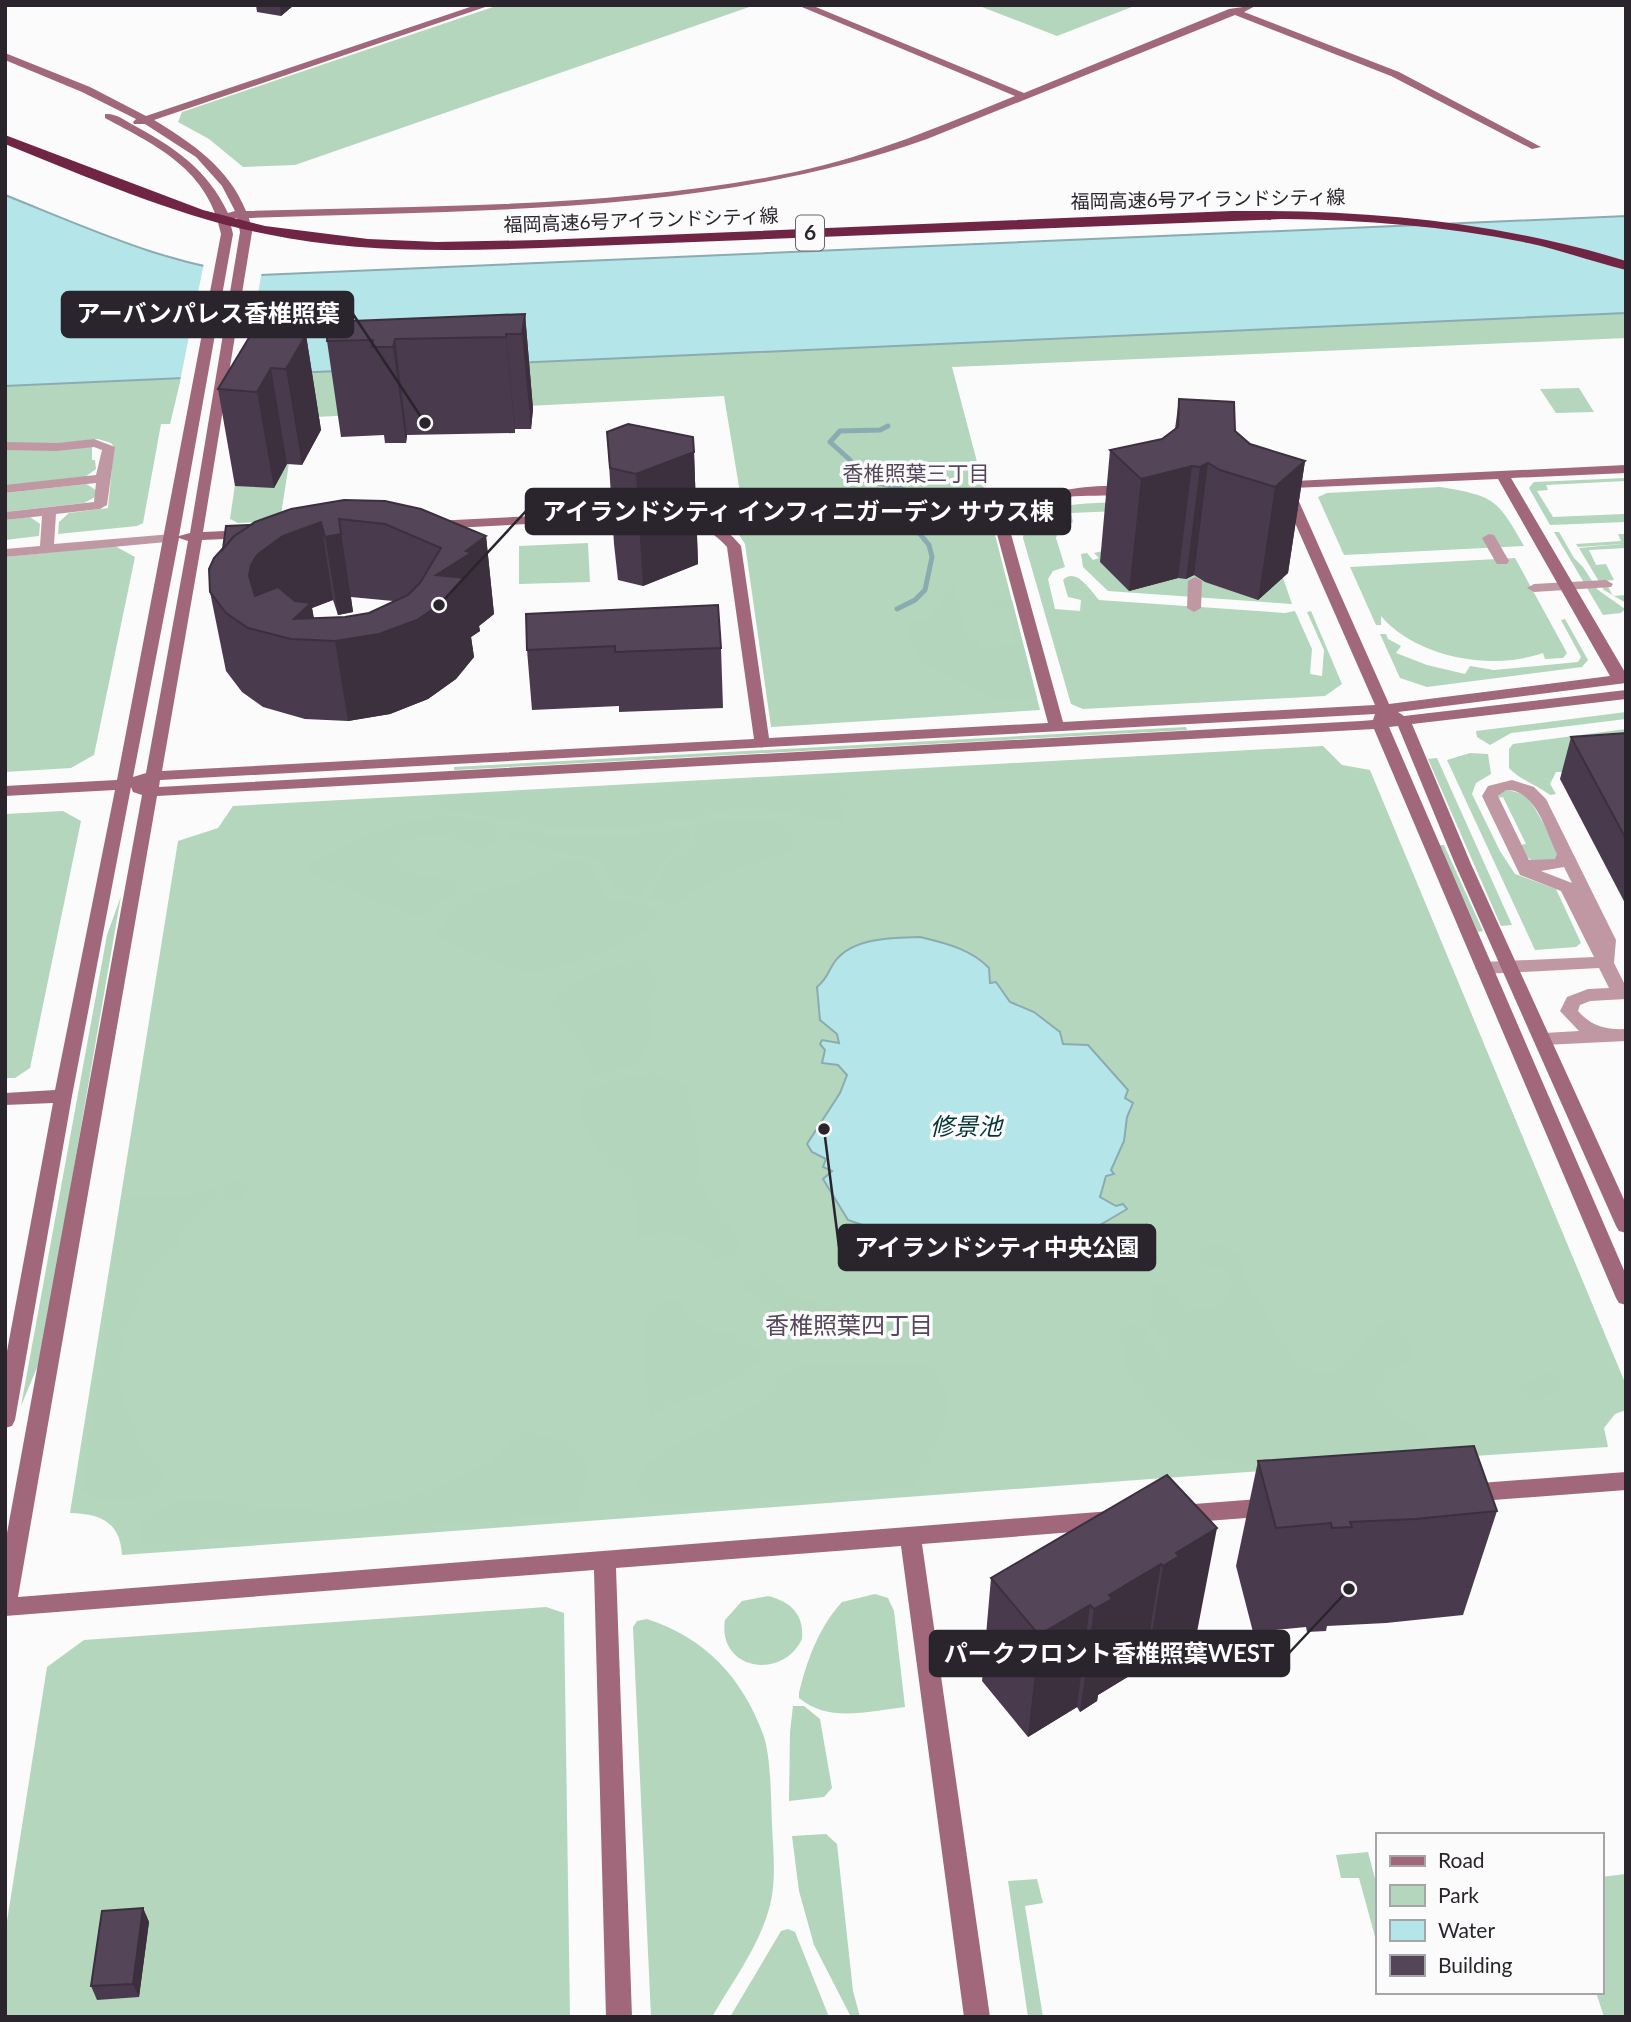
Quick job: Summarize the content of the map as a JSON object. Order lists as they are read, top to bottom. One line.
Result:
{"streets":{"highway":["福岡高速6号アイランドシティ線","6"]},"districts":["香椎照葉三丁目","香椎照葉四丁目"],"water":["修景池"],"places":["アーバンパレス香椎照葉","アイランドシティ インフィニガーデン サウス棟","アイランドシティ中央公園","パークフロント香椎照葉WEST"],"legend":["Road","Park","Water","Building"]}
